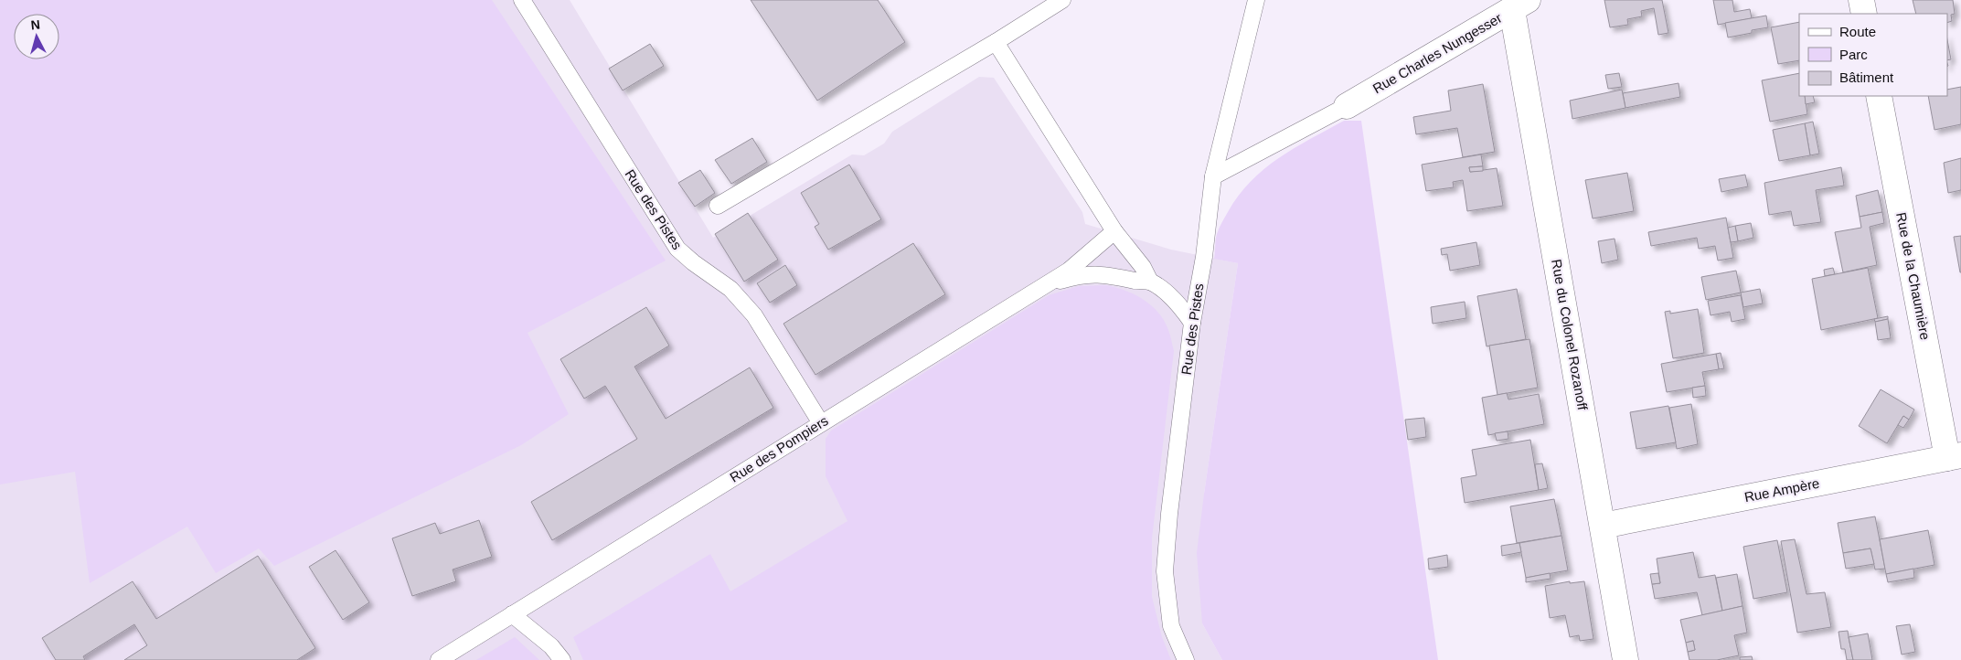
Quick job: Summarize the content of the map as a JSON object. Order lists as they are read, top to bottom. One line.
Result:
{"streets":{"street":["Rue Charles Nungesser","Rue de la Chaumière","Rue du Colonel Rozanoff","Rue Ampère"],"lane":["Rue des Pistes","Rue des Pompiers"]},"crossings":[["Rue Charles Nungesser","Rue du Colonel Rozanoff"],["Rue des Pistes","Rue des Pompiers"],["Rue de la Chaumière","Rue Ampère"],["Rue du Colonel Rozanoff","Rue Ampère"]],"legend":["Route","Parc","Bâtiment"],"north":"top"}
